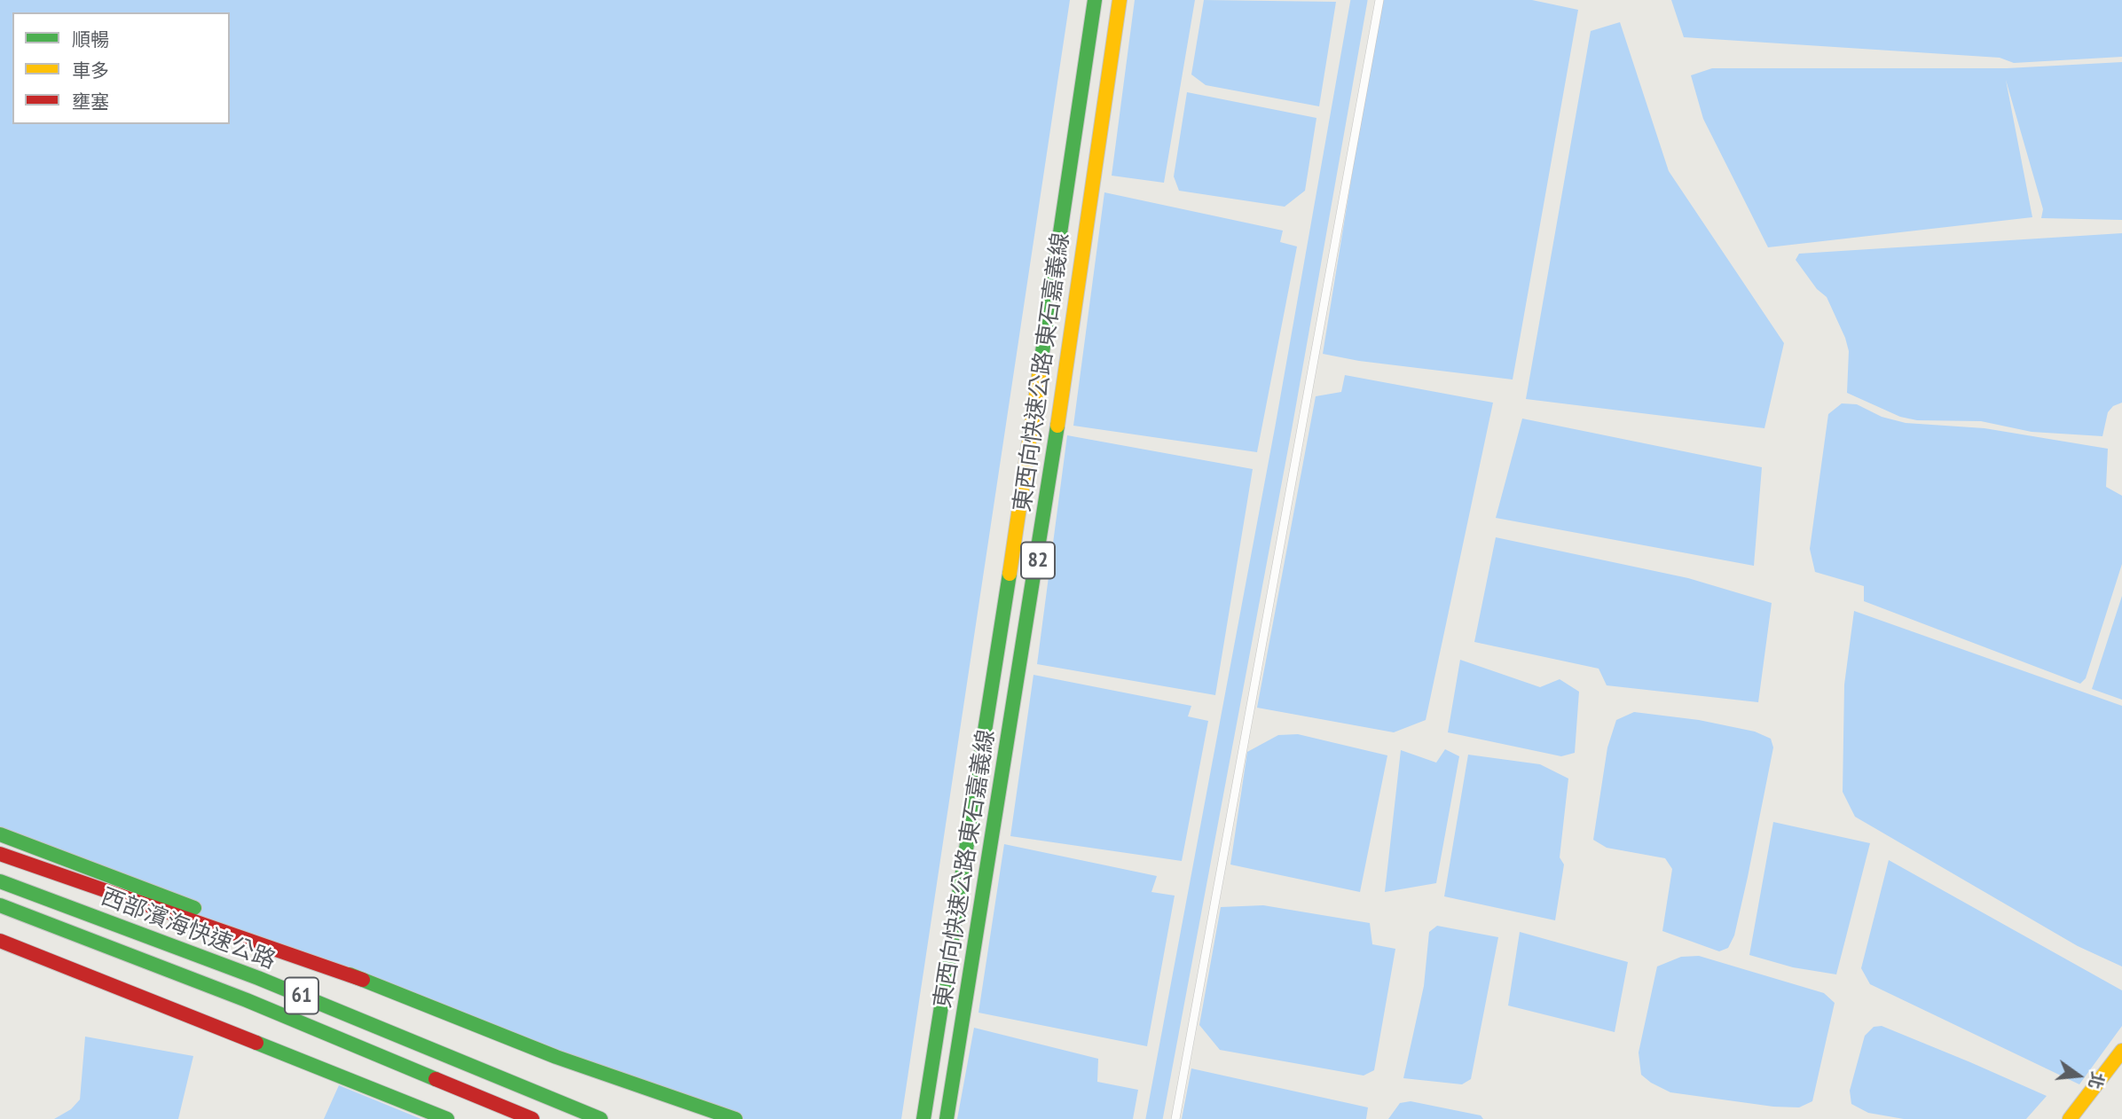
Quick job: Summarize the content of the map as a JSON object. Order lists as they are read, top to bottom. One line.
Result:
{"streets":{"main road":["東西向快速公路 東石嘉義線","82","西部濱海快速公路","61"]},"legend":["順暢","車多","壅塞"],"north":"right"}
